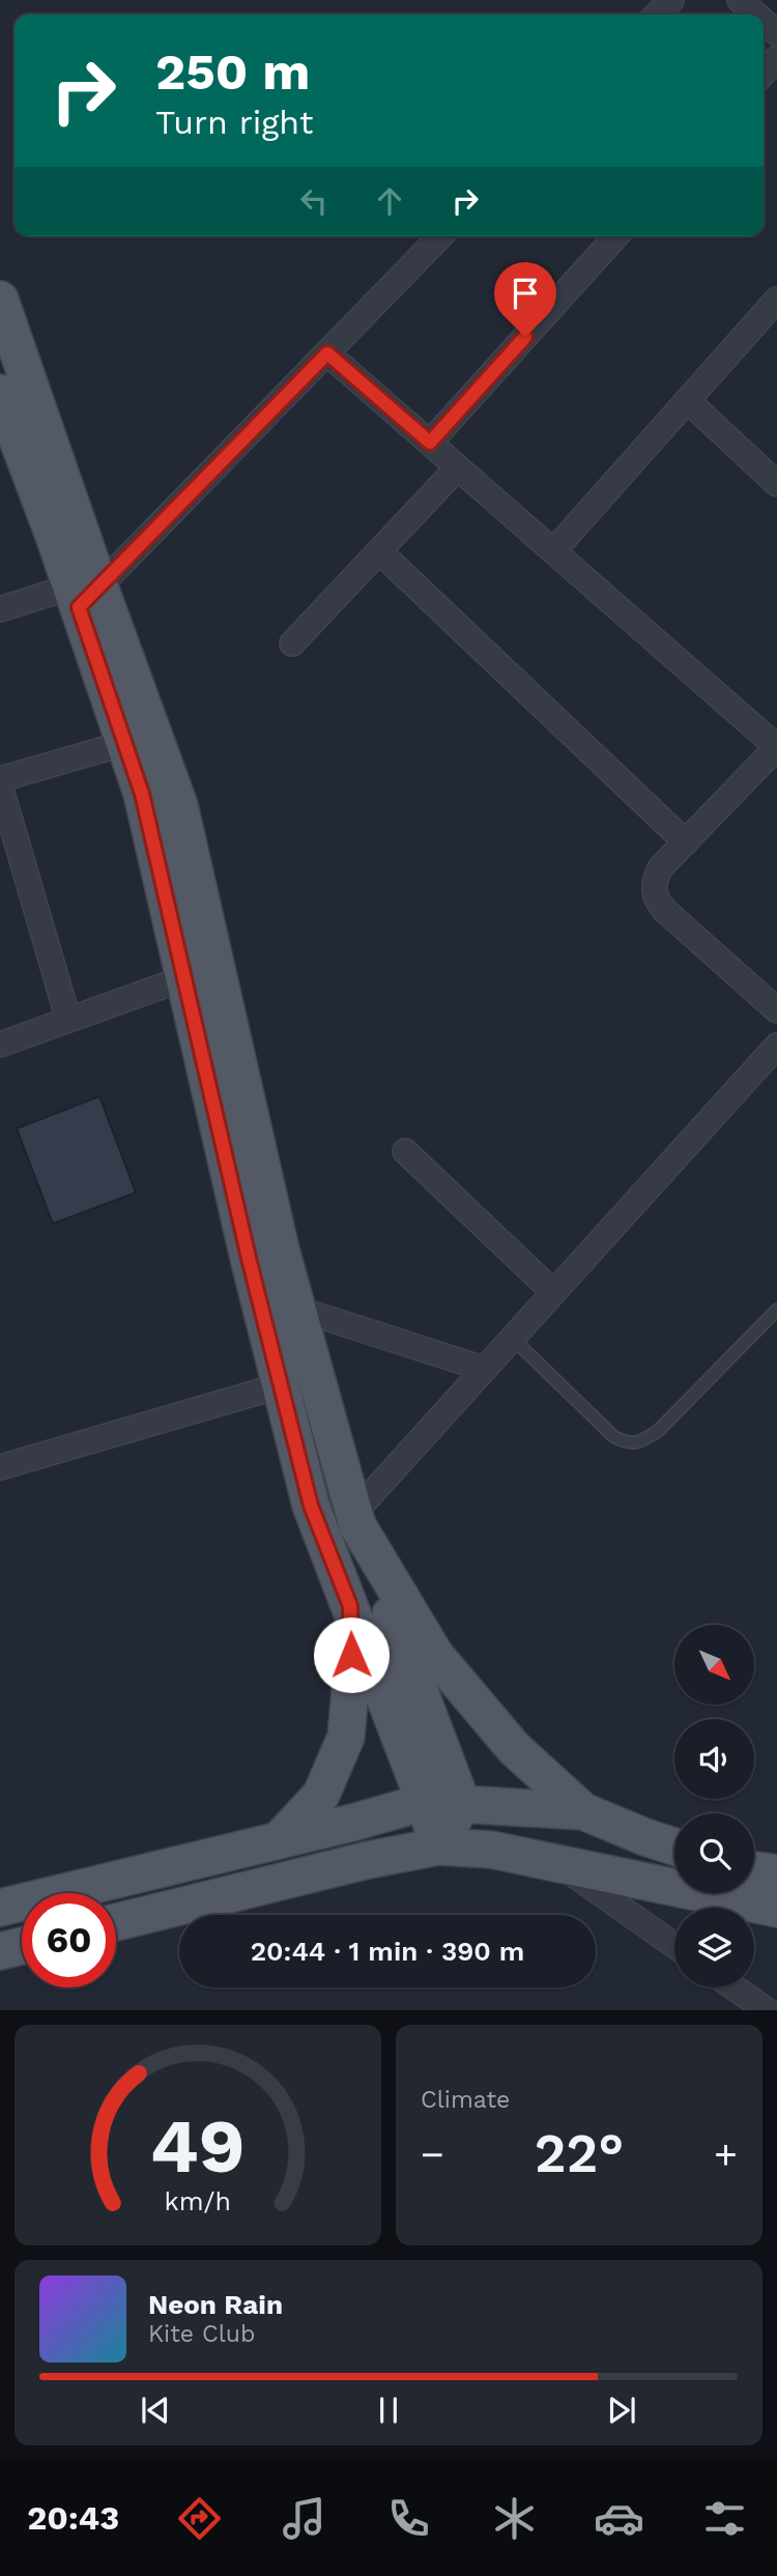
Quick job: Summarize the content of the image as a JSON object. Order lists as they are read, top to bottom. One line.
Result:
{"north":"bottom right","page":{"turn":["250 m","Turn right"],"limit":"60","trip":"20:44 · 1 min · 390 m","tile":"Climate","heat":["−","22°","+"],"song":["Neon Rain","Kite Club"],"tabs":"20:43","gauge":["49","km/h"]}}
